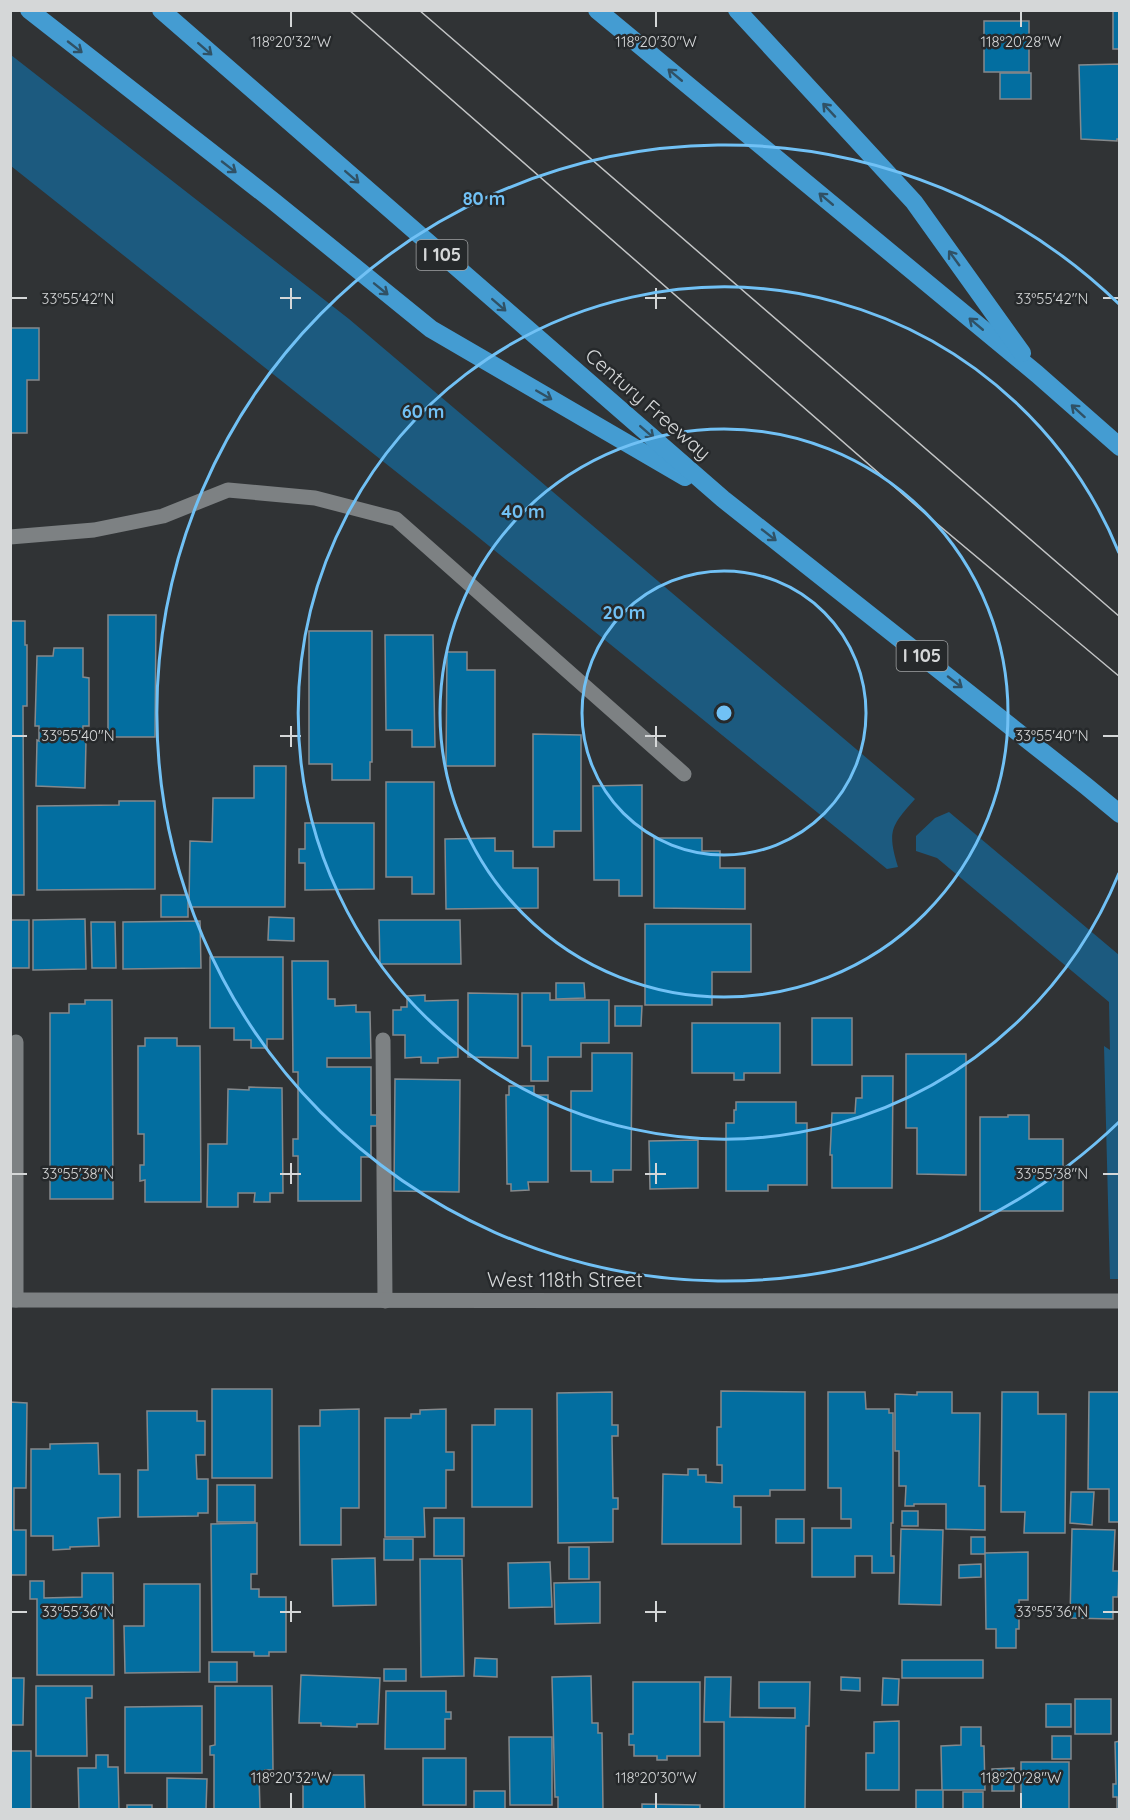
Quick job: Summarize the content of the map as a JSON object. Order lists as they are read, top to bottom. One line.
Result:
{"streets":{"highway":["I 105","Century Freeway"],"street":["West 118th Street"]},"coordinates":["118°20'32\"W","118°20'30\"W","118°20'28\"W","33°55'42\"N","33°55'40\"N","33°55'38\"N","33°55'36\"N"],"rings":["80 m","60 m","40 m","20 m"]}
